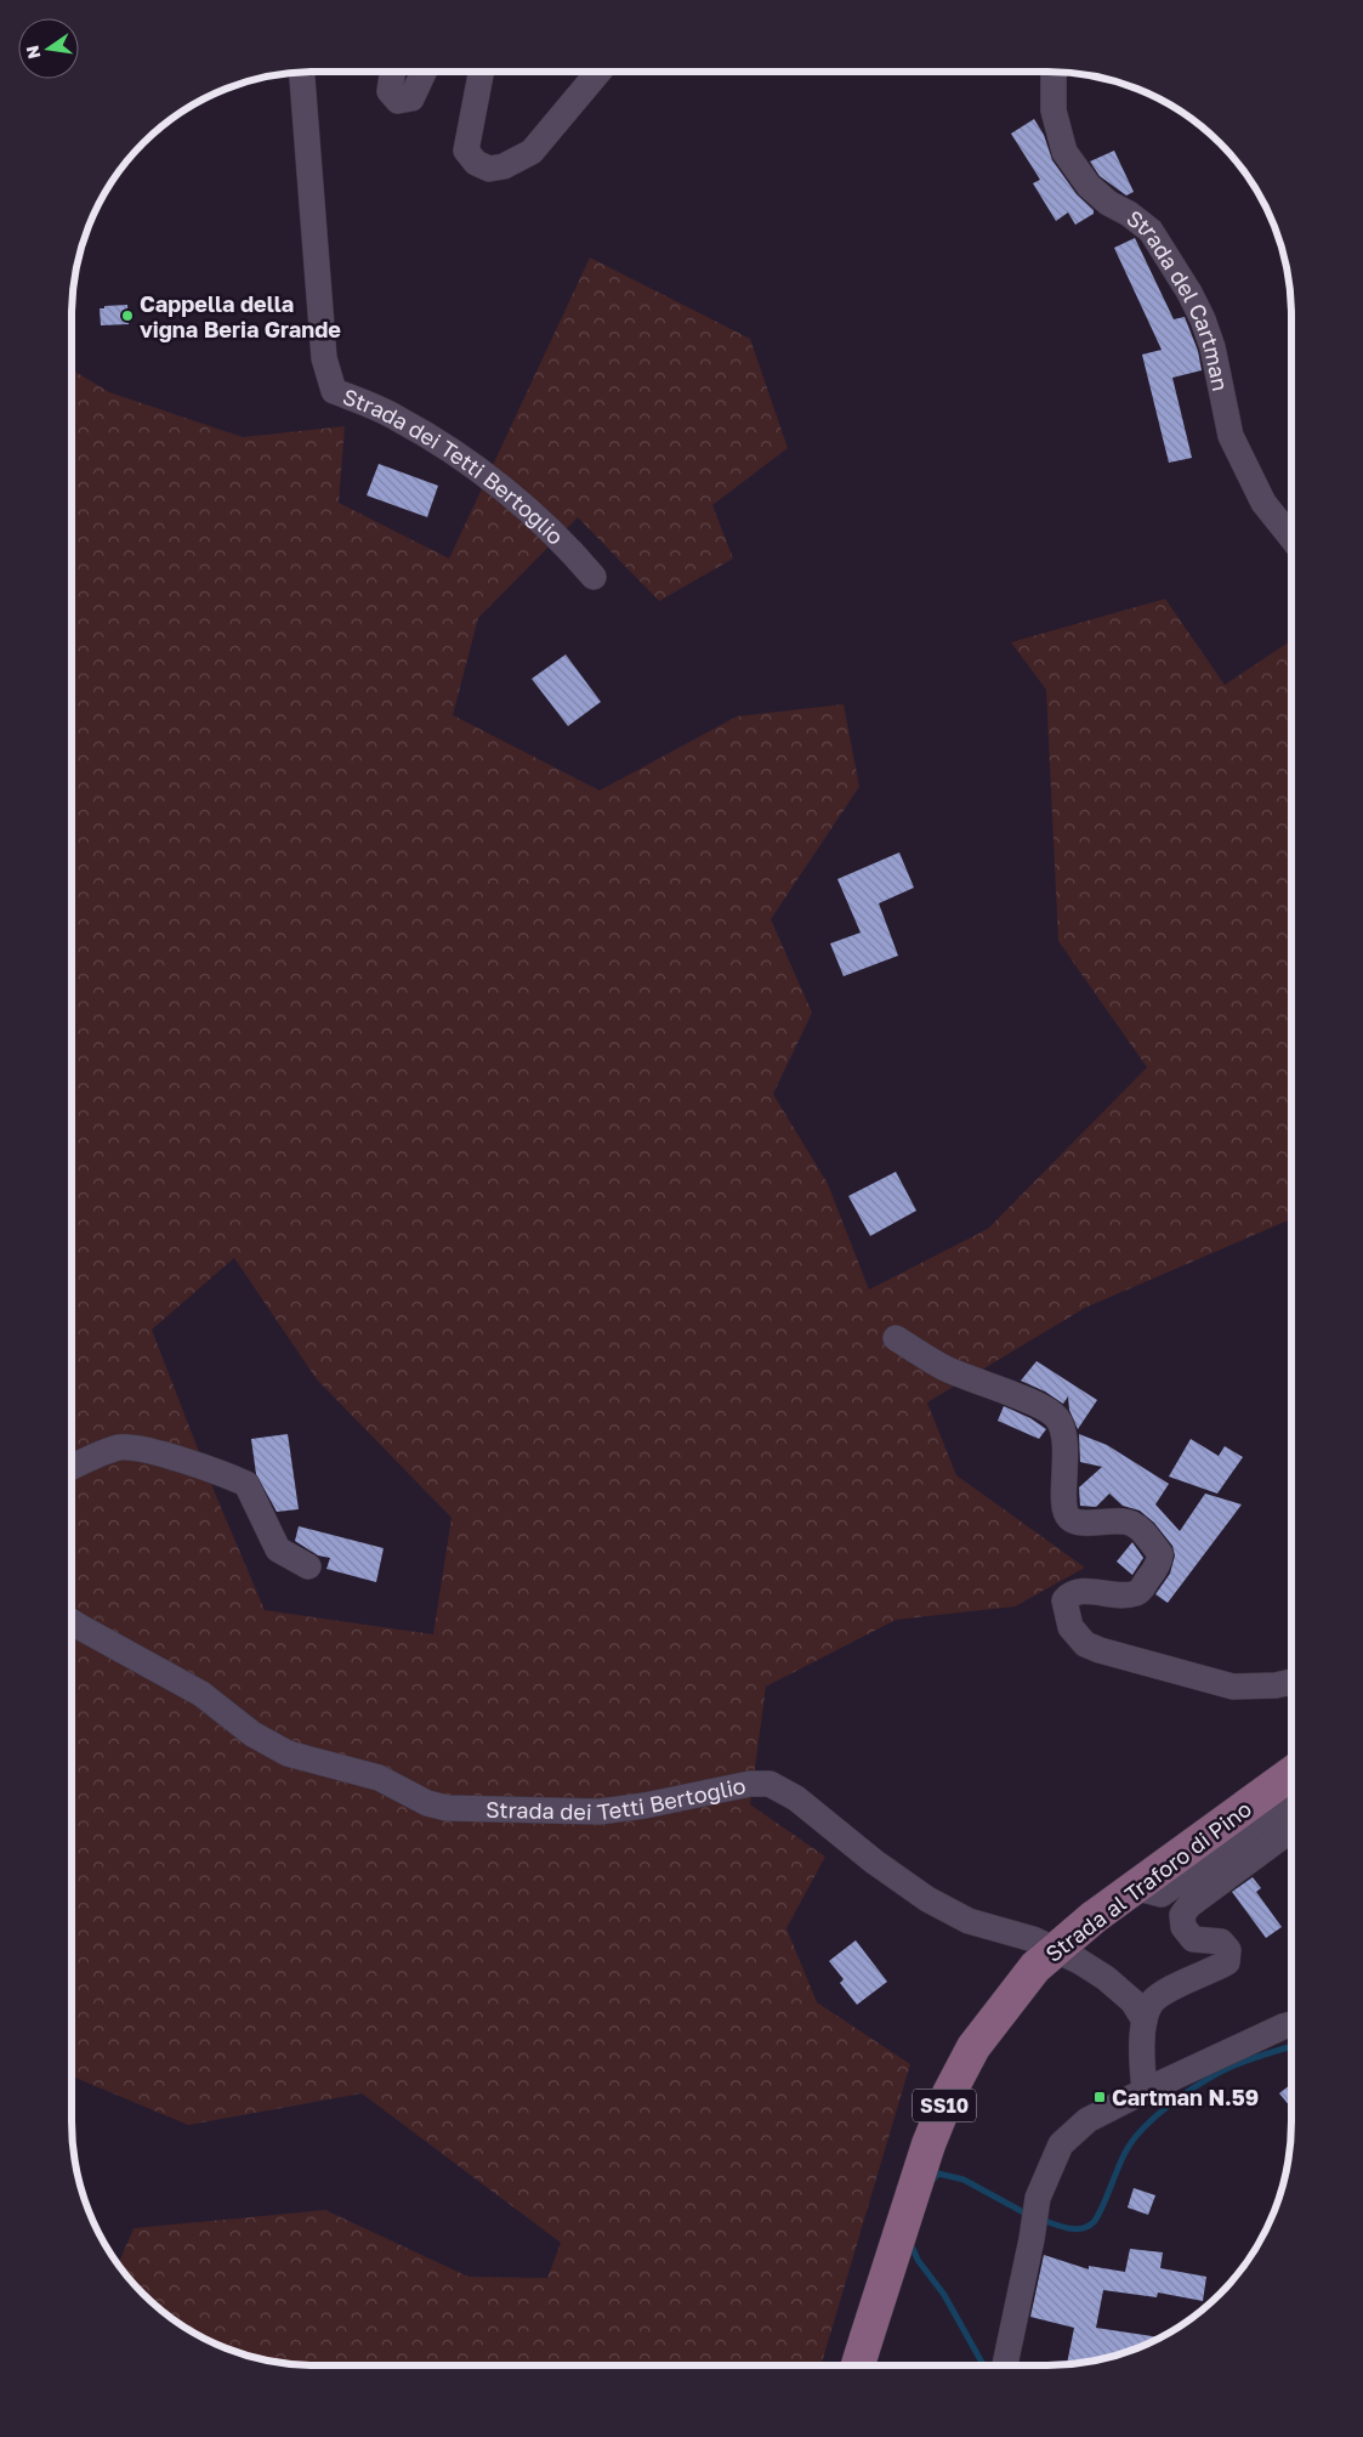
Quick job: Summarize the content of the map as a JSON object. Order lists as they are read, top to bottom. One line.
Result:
{"streets":{"main road":["Strada al Traforo di Pino","SS10"],"street":["Strada del Cartman","Strada dei Tetti Bertoglio"]},"places":{"other":["Cappella della vigna Beria Grande"],"transit":["Cartman N.59"]},"north":"left"}
